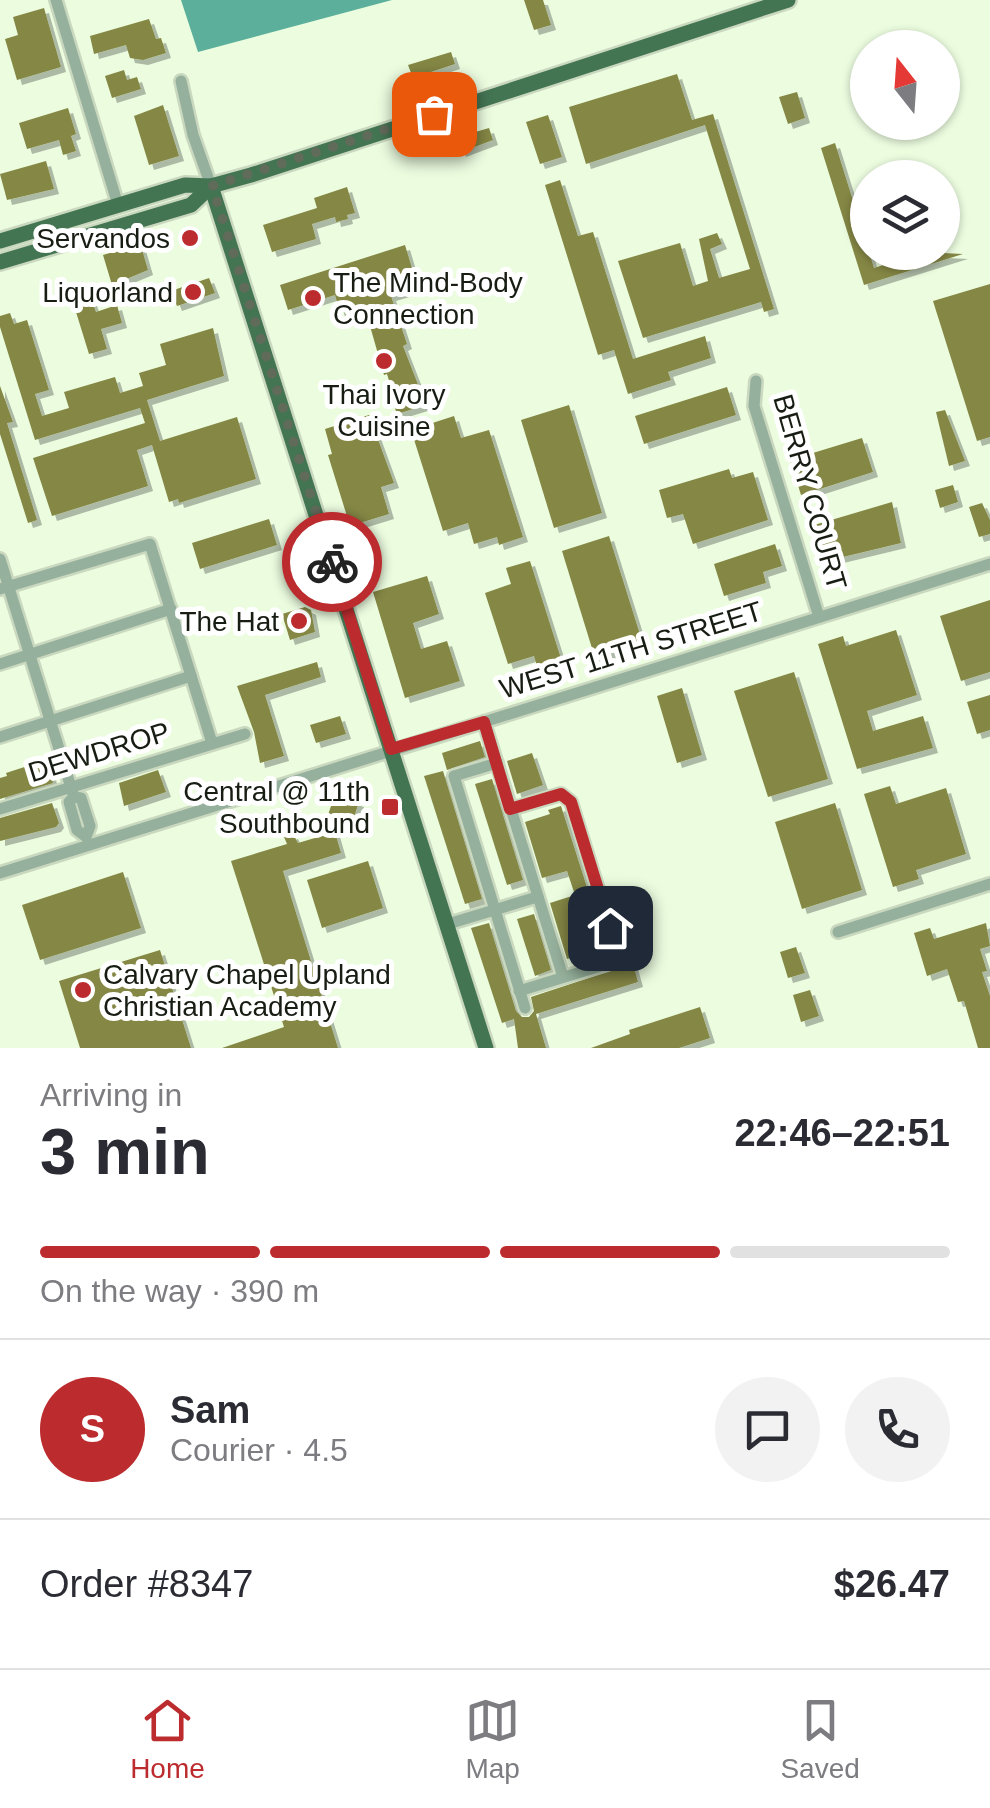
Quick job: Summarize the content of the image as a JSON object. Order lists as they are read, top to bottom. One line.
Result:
{"streets":{"street":["BERRY COURT","WEST 11TH STREET","DEWDROP"]},"crossings":[["BERRY COURT","WEST 11TH STREET"]],"places":{"other":["Servandos","Liquorland","The Mind-Body Connection","Thai Ivory Cuisine","The Hat","Calvary Chapel Upland Christian Academy"],"transit":["Central @ 11th Southbound"]},"north":"top","page":{"heading":["3 min","Arriving in","22:46–22:51"],"panel":["Sam","Courier · 4.5","Order #8347","$26.47"],"bar":"On the way · 390 m","round":"S","tabs":["Home","Map","Saved"]}}
